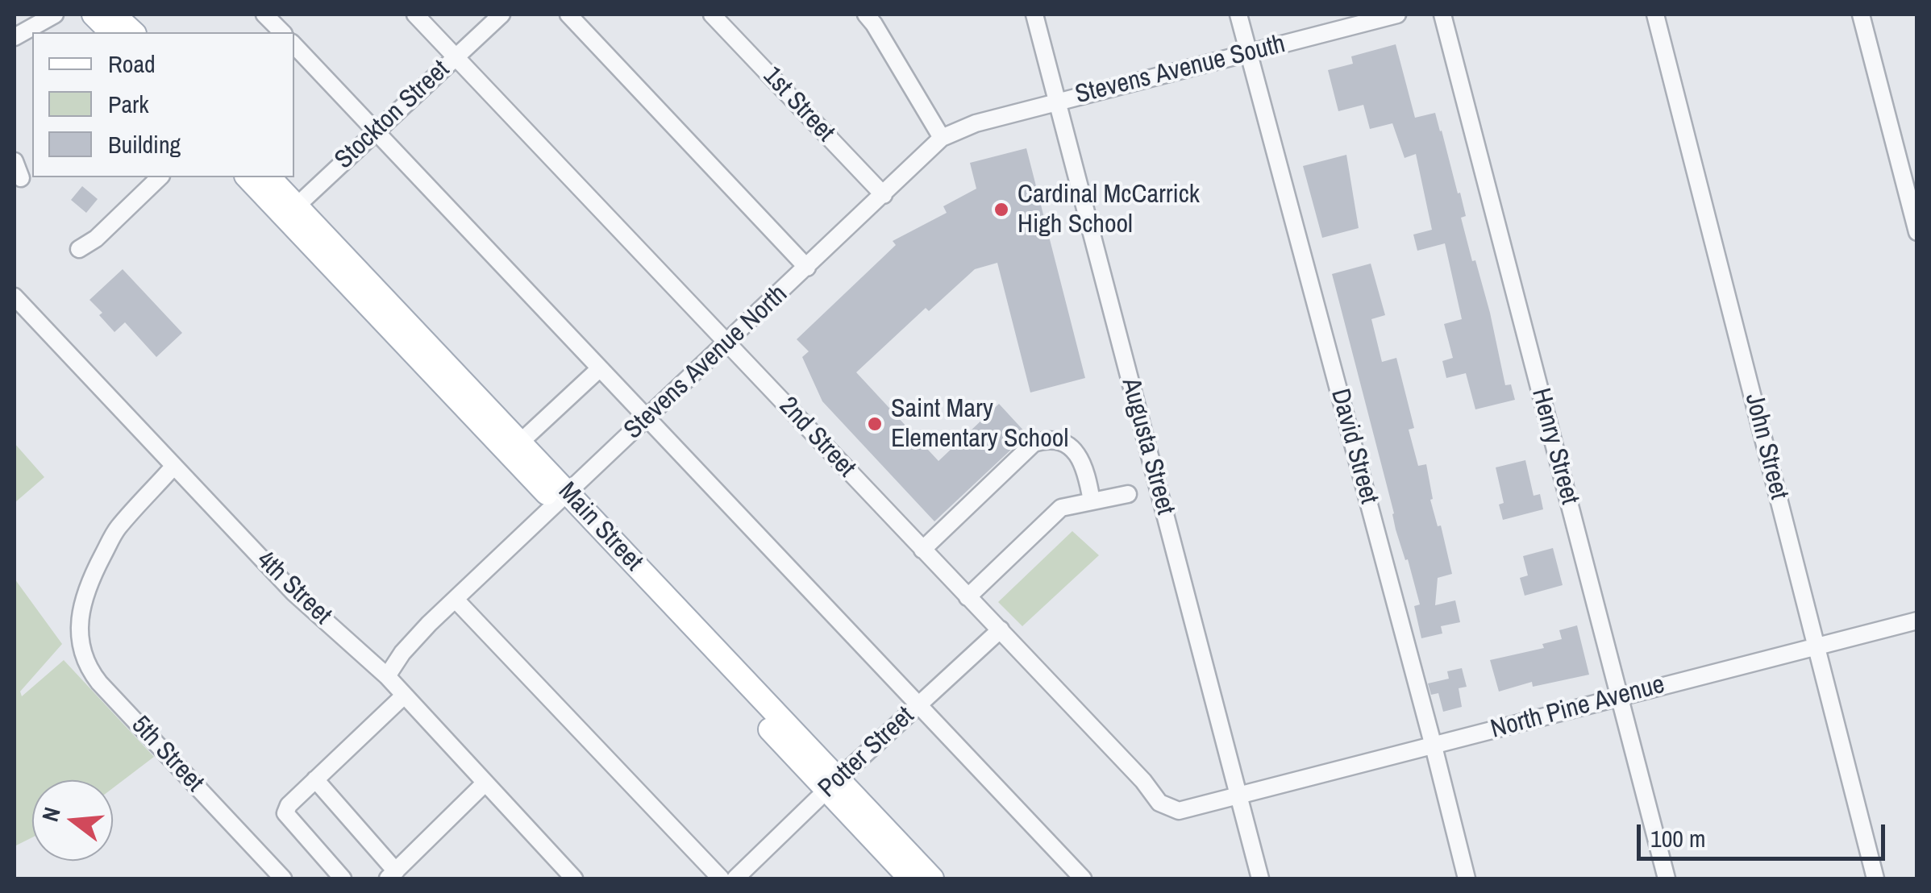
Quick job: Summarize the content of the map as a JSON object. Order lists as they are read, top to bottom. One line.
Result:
{"streets":{"main road":["Main Street"],"street":["Stevens Avenue South","1st Street","Stockton Street","Stevens Avenue North","2nd Street","Augusta Street","David Street","Henry Street","John Street","4th Street","North Pine Avenue","Potter Street","5th Street"]},"crossings":[["Stevens Avenue South","Stevens Avenue North"],["Stevens Avenue South","Augusta Street"],["Stevens Avenue South","David Street"],["1st Street","Stevens Avenue North"],["Stockton Street","2nd Street"],["Stockton Street","Main Street"],["Stevens Avenue North","2nd Street"],["Stevens Avenue North","Augusta Street"],["Stevens Avenue North","Main Street"],["Stevens Avenue North","4th Street"],["2nd Street","Augusta Street"],["2nd Street","North Pine Avenue"],["2nd Street","Potter Street"],["Augusta Street","North Pine Avenue"],["David Street","North Pine Avenue"],["Henry Street","North Pine Avenue"],["John Street","North Pine Avenue"],["Main Street","Potter Street"],["4th Street","5th Street"]],"places":["Cardinal McCarrick High School","Saint Mary Elementary School"],"legend":["Road","Park","Building"],"scale_bar":"100 m","north":"left"}
